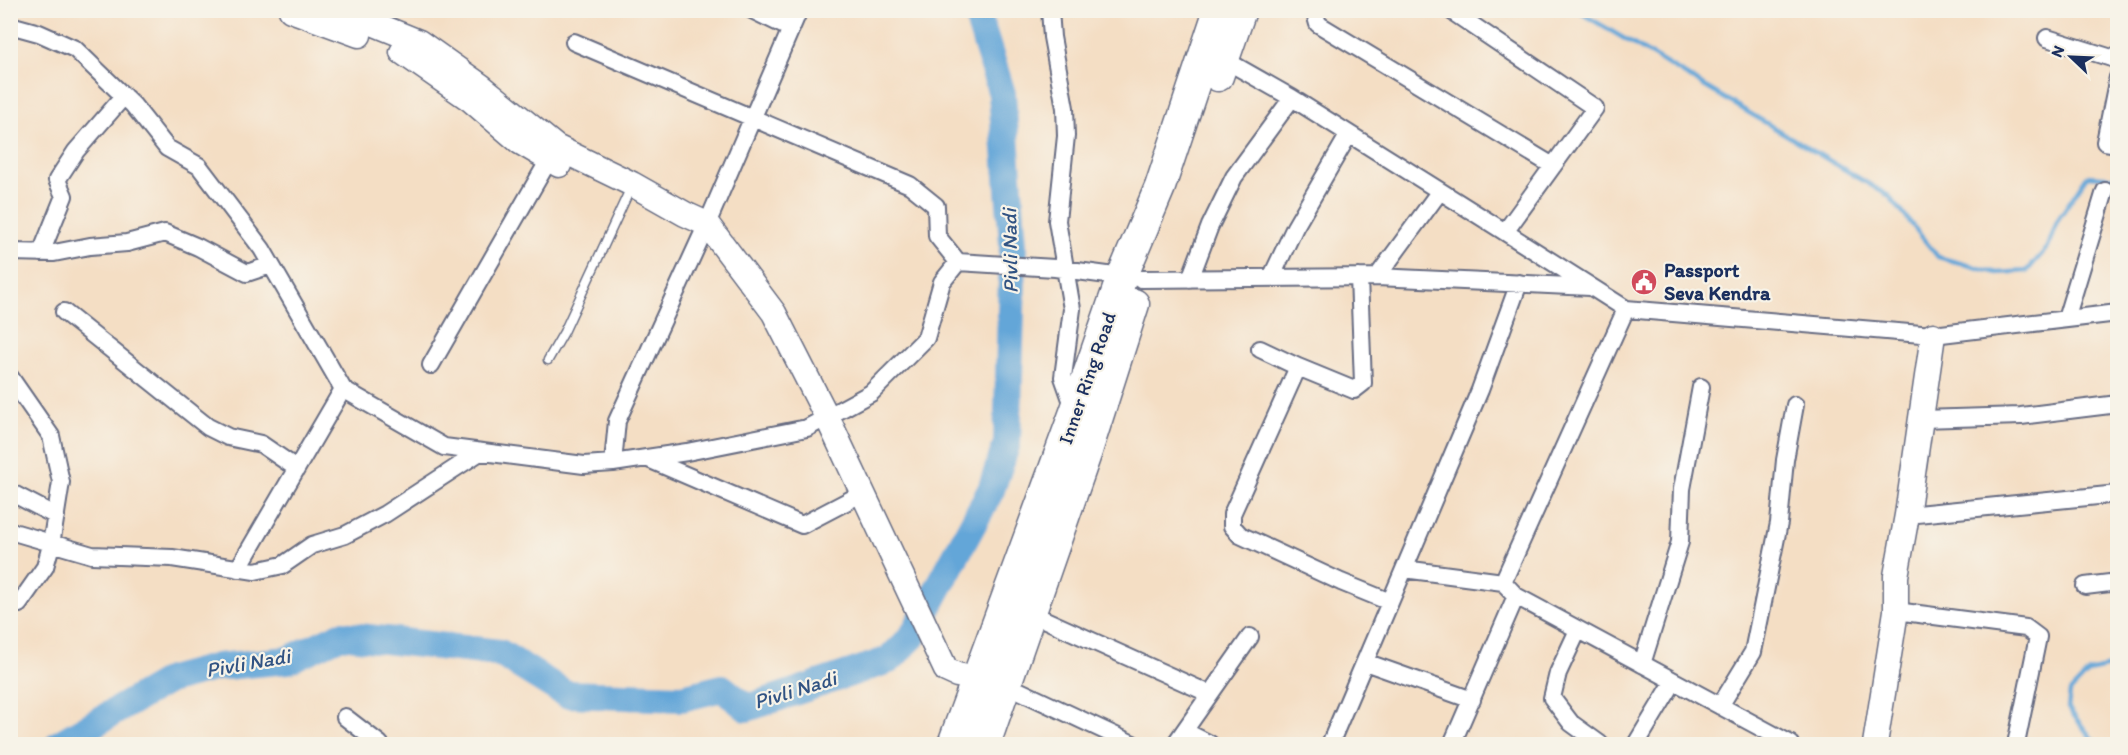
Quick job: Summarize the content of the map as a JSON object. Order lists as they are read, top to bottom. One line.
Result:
{"streets":{"highway":["Inner Ring Road"]},"water":["Pivli Nadi"],"places":{"public building":["Passport Seva Kendra"]},"north":"top left"}
